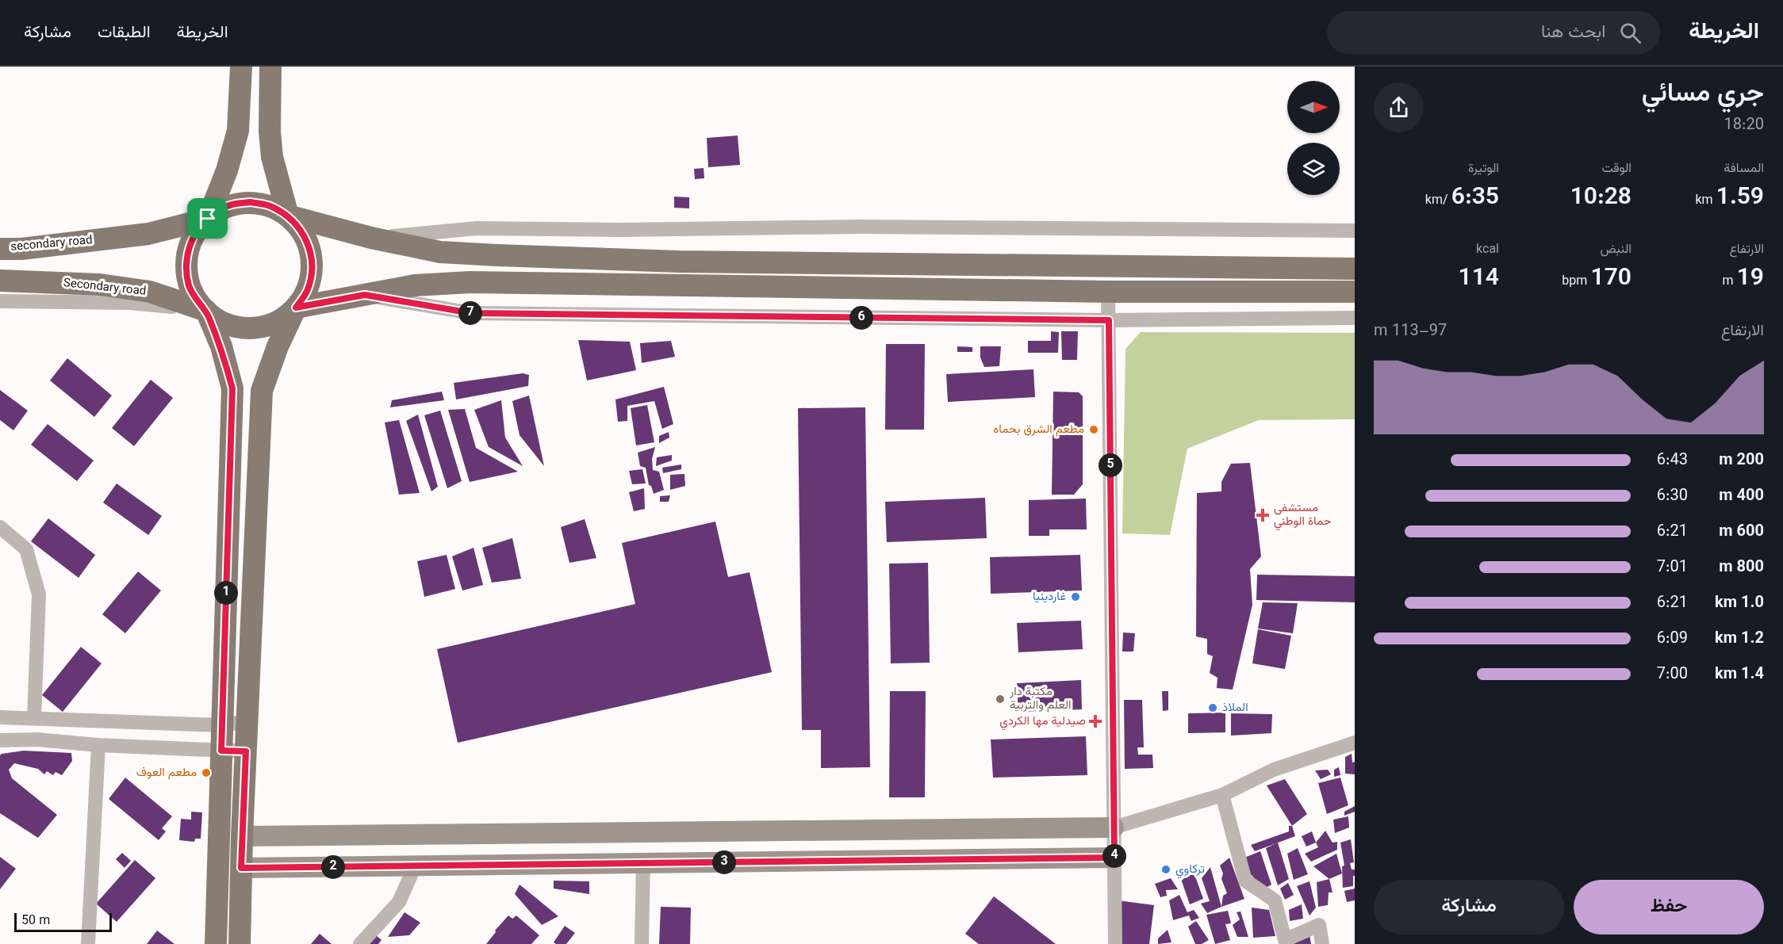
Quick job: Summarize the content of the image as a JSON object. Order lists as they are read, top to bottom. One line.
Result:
{"streets":{"main road":["secondary road","Secondary road"]},"crossings":[["secondary road","Secondary road"]],"places":{"other":["مطعم الشرق بحماه","غاردينيا","مكتبة دار العلم والتربية","الملاذ","مطعم العوف","تركاوي"],"health":["مستشفى حماة الوطني","صيدلية مها الكردي"]},"scale_bar":"50 m","north":"right","page":{"header":"الخريطة","search":"ابحث هنا","nav":["الخريطة","الطبقات","مشاركة"],"heading":["جري مسائي","18:20"],"stats":[["المسافة","1.59 km"],["الوقت","10:28"],["الوتيرة","6:35 /km"],["الارتفاع","19 m"],["النبض","170 bpm"],["kcal","114"]],"pins":["7","6","5","1","4","3","2"],"chart":["الارتفاع","97–113 m"],"list":[{"name":"200 m","note":"6:43"},{"name":"400 m","note":"6:30"},{"name":"600 m","note":"6:21"},{"name":"800 m","note":"7:01"},{"name":"1.0 km","note":"6:21"},{"name":"1.2 km","note":"6:09"},{"name":"1.4 km","note":"7:00"}],"buttons":["حفظ","مشاركة"],"scale":"50 m"}}
